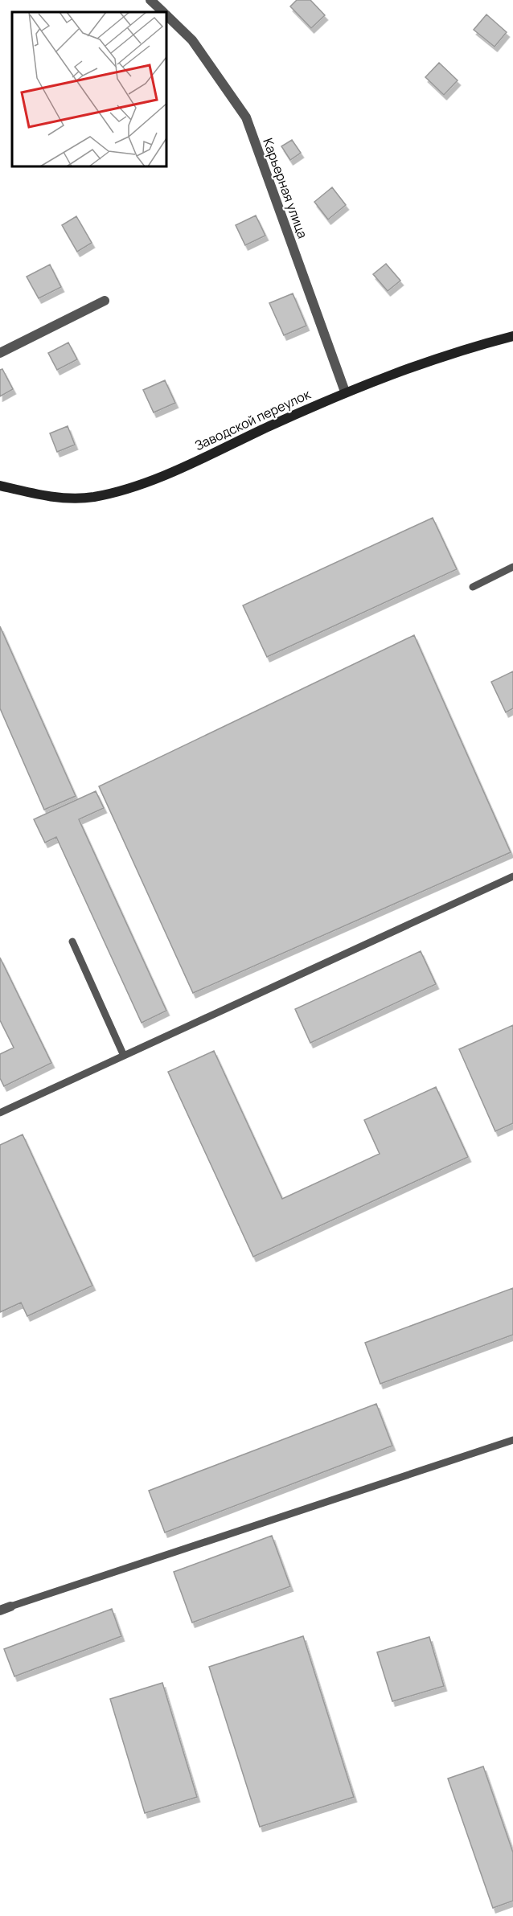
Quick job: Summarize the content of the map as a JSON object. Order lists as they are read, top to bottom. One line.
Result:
{"streets":{"main road":["Заводской переулок"],"street":["Карьерная улица"]},"crossings":[["Карьерная улица","Заводской переулок"]]}
